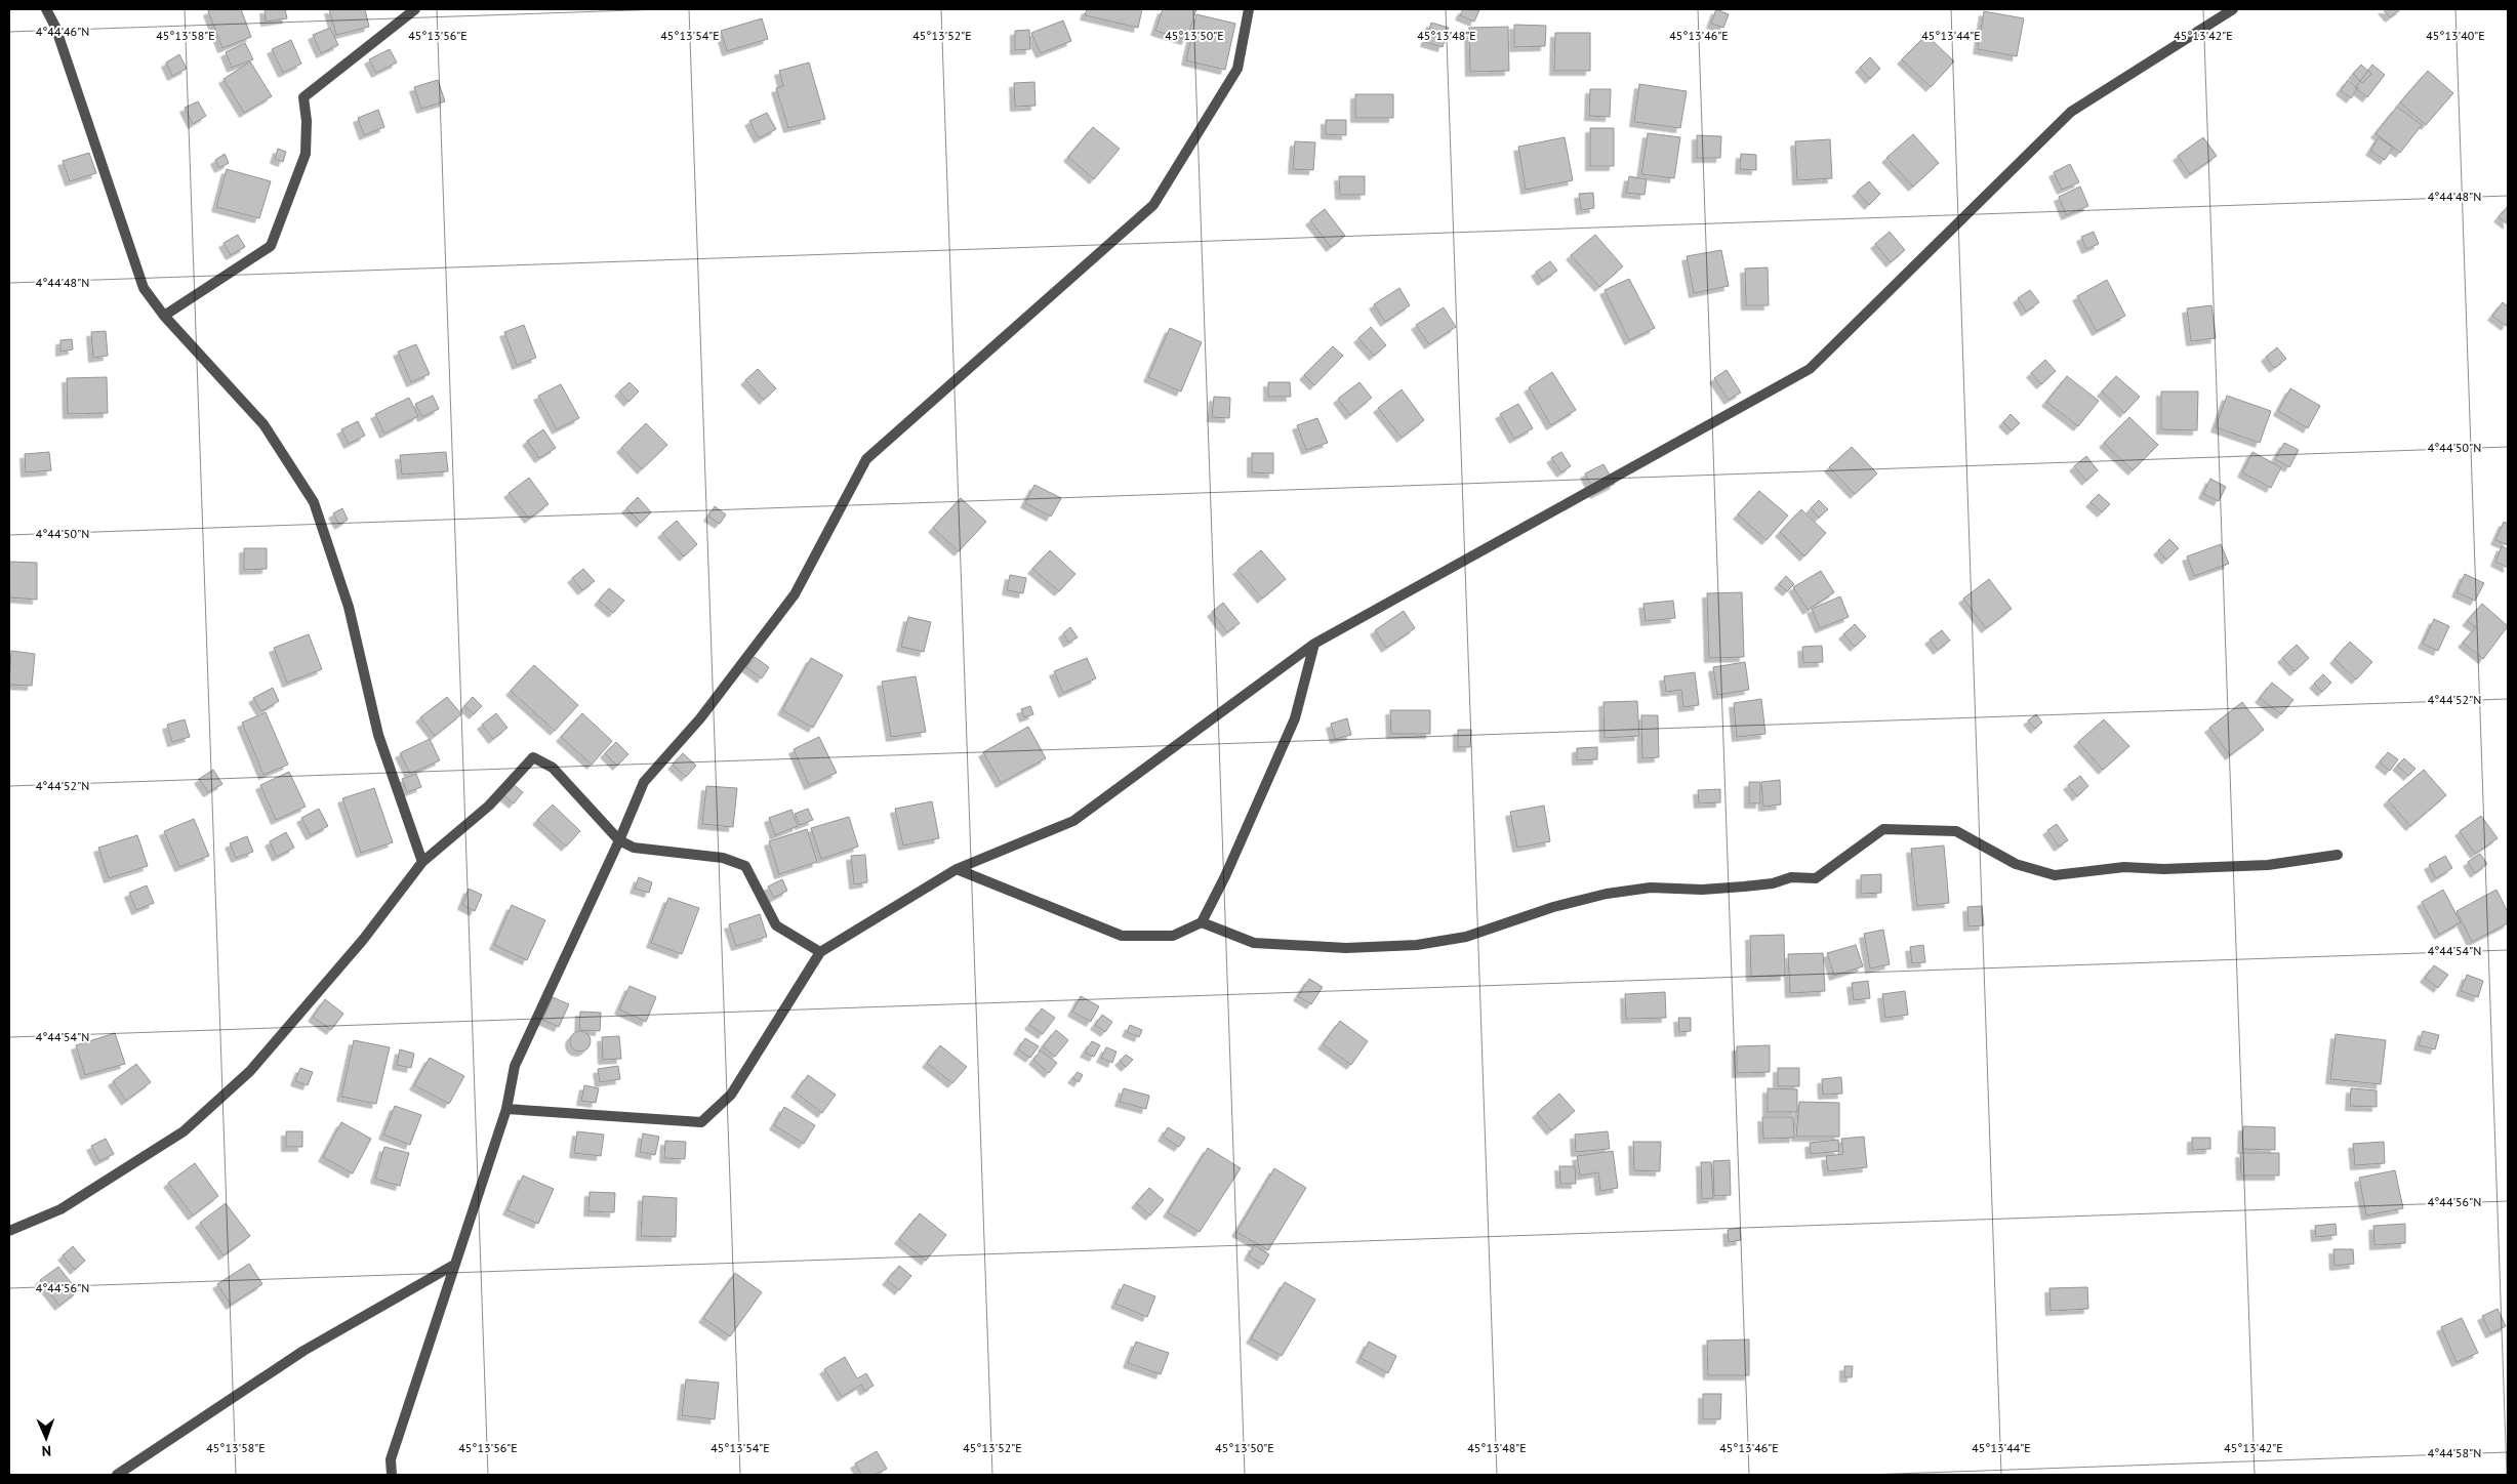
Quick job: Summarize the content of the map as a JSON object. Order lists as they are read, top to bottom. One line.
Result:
{"north":"bottom","coordinates":["4°44'46\"N","45°13'58\"E","45°13'56\"E","45°13'54\"E","45°13'52\"E","45°13'50\"E","45°13'48\"E","45°13'46\"E","45°13'44\"E","45°13'42\"E","45°13'40\"E","4°44'48\"N","4°44'50\"N","4°44'52\"N","4°44'54\"N","4°44'56\"N","4°44'58\"N"]}
